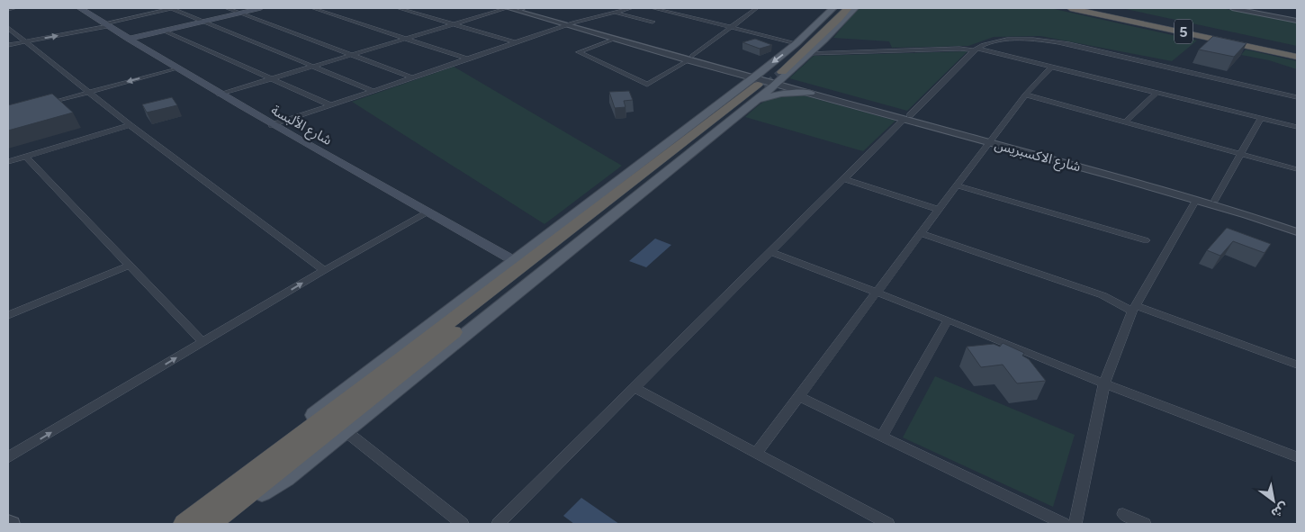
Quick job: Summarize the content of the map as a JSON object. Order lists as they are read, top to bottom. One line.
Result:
{"streets":{"highway":["5"],"main road":["شارع الألبسة"],"street":["شارع الاكسبريس"]},"north":"bottom right"}
